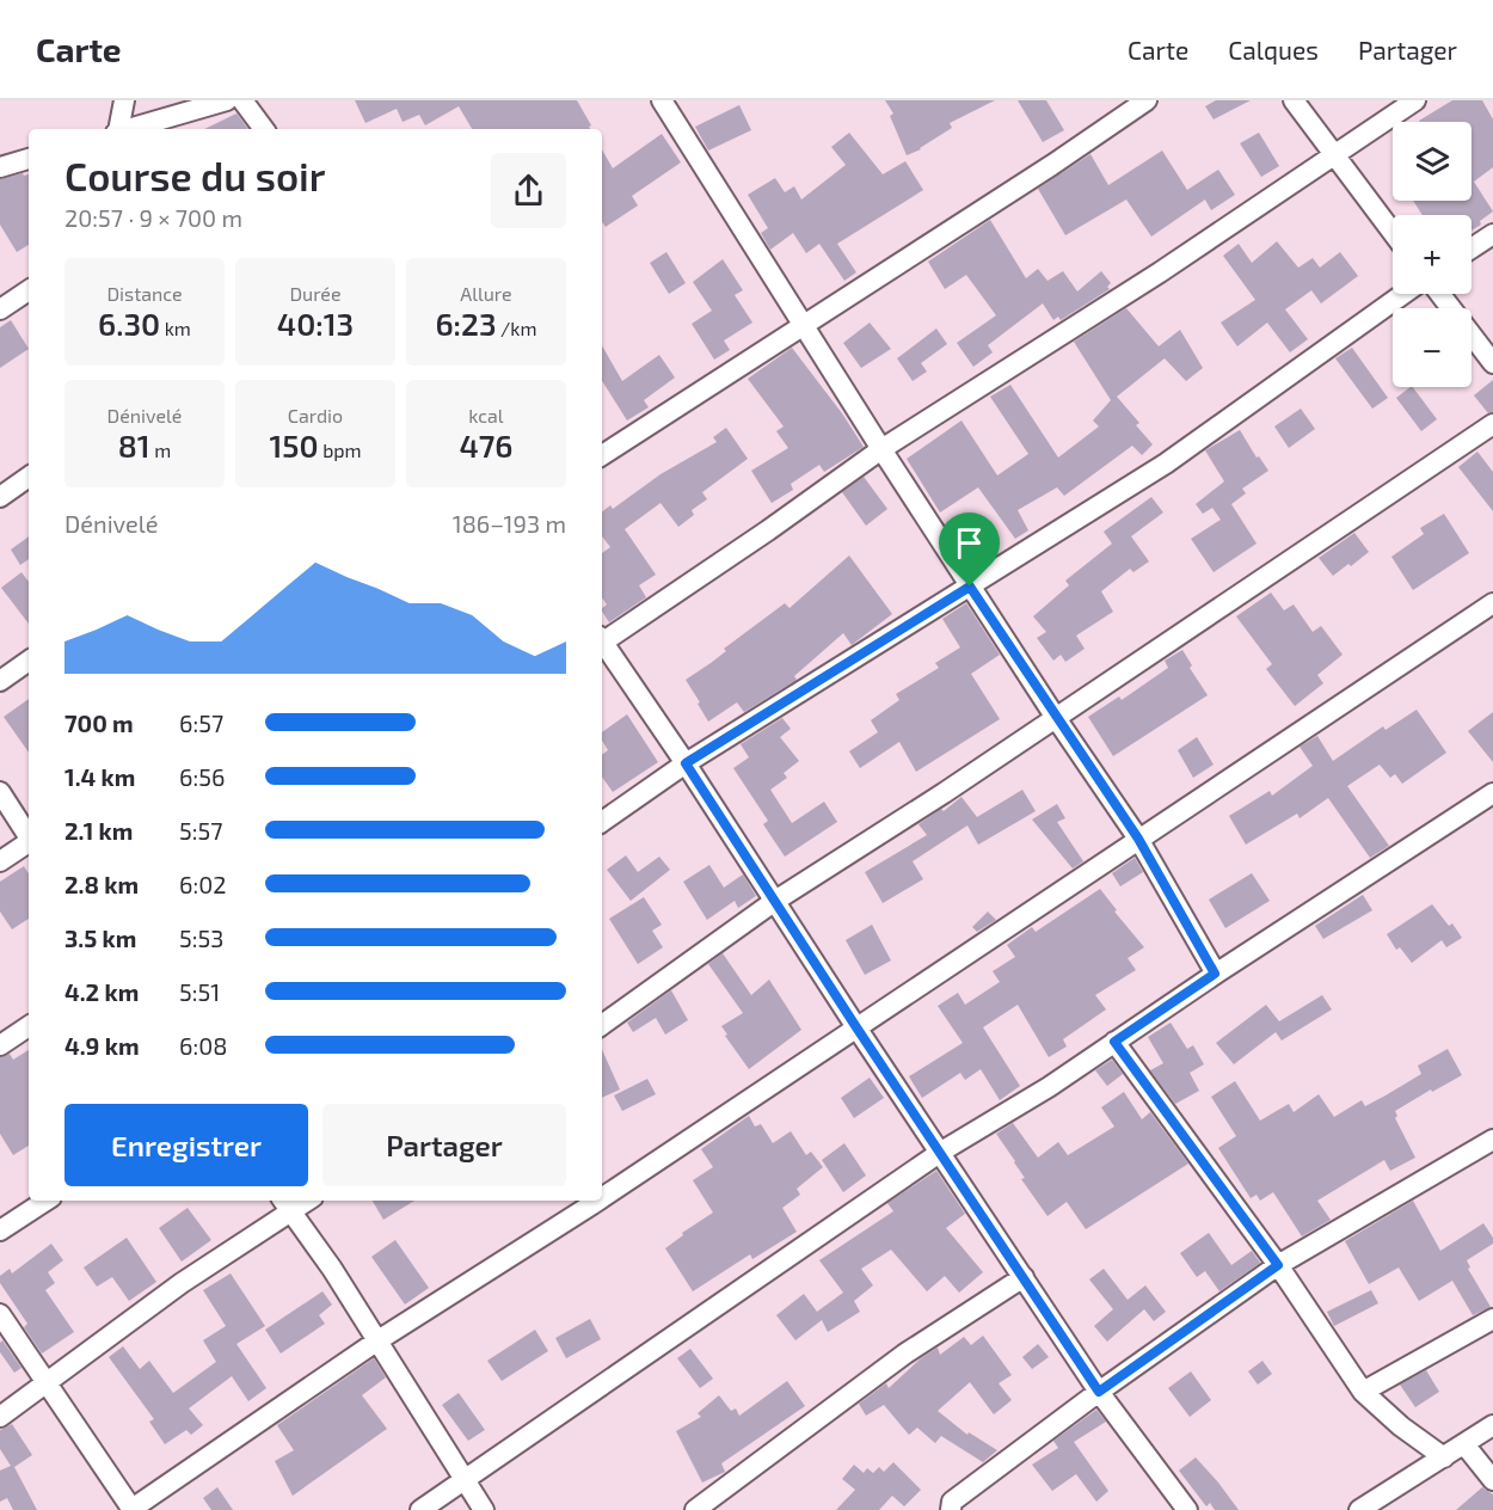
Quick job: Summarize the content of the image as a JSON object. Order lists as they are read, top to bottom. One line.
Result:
{"page":{"header":"Carte","nav":["Carte","Calques","Partager"],"map_buttons":["+","−"],"heading":["Course du soir","20:57 · 9 × 700 m"],"stats":[["Distance","6.30 km"],["Durée","40:13"],["Allure","6:23 /km"],["Dénivelé","81 m"],["Cardio","150 bpm"],["kcal","476"]],"chart":["Dénivelé","186–193 m"],"list":[{"name":"700 m","note":"6:57"},{"name":"1.4 km","note":"6:56"},{"name":"2.1 km","note":"5:57"},{"name":"2.8 km","note":"6:02"},{"name":"3.5 km","note":"5:53"},{"name":"4.2 km","note":"5:51"},{"name":"4.9 km","note":"6:08"}],"buttons":["Enregistrer","Partager"]}}
